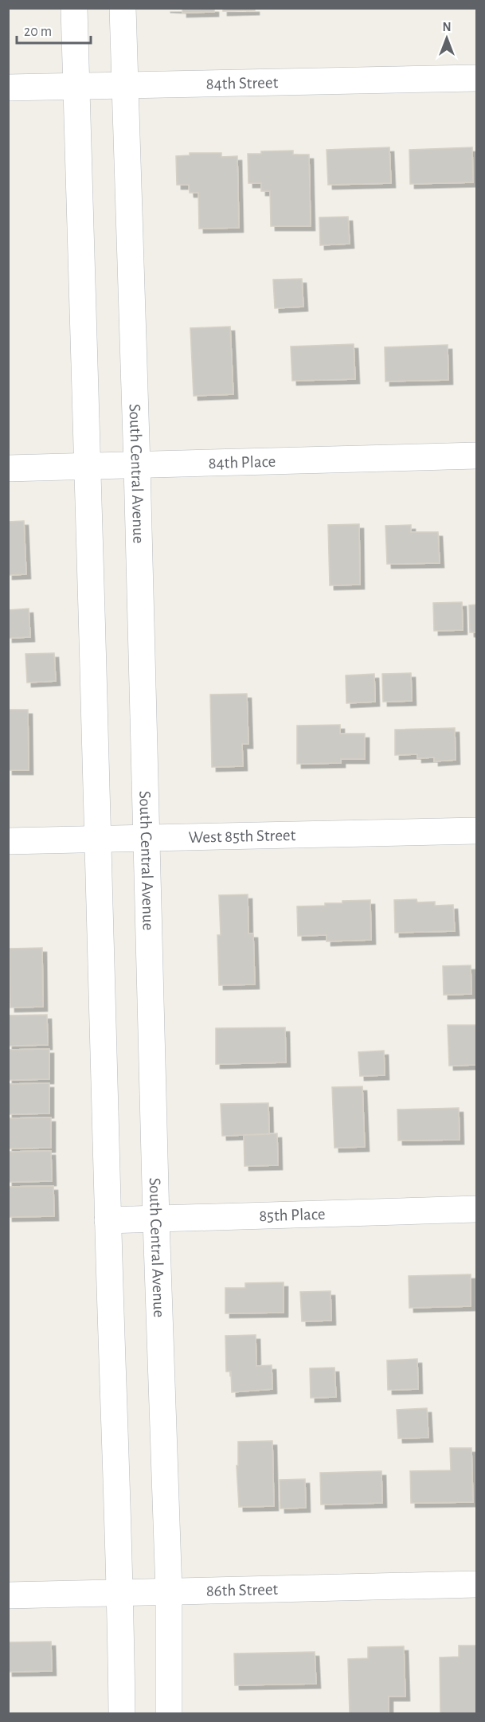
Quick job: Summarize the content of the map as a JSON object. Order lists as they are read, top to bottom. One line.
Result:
{"streets":{"street":["84th Street","84th Place","South Central Avenue","West 85th Street","85th Place","86th Street"]},"crossings":[["84th Street","South Central Avenue"],["84th Place","South Central Avenue"],["South Central Avenue","West 85th Street"],["South Central Avenue","85th Place"],["South Central Avenue","86th Street"]],"scale_bar":"20 m","north":"top"}
